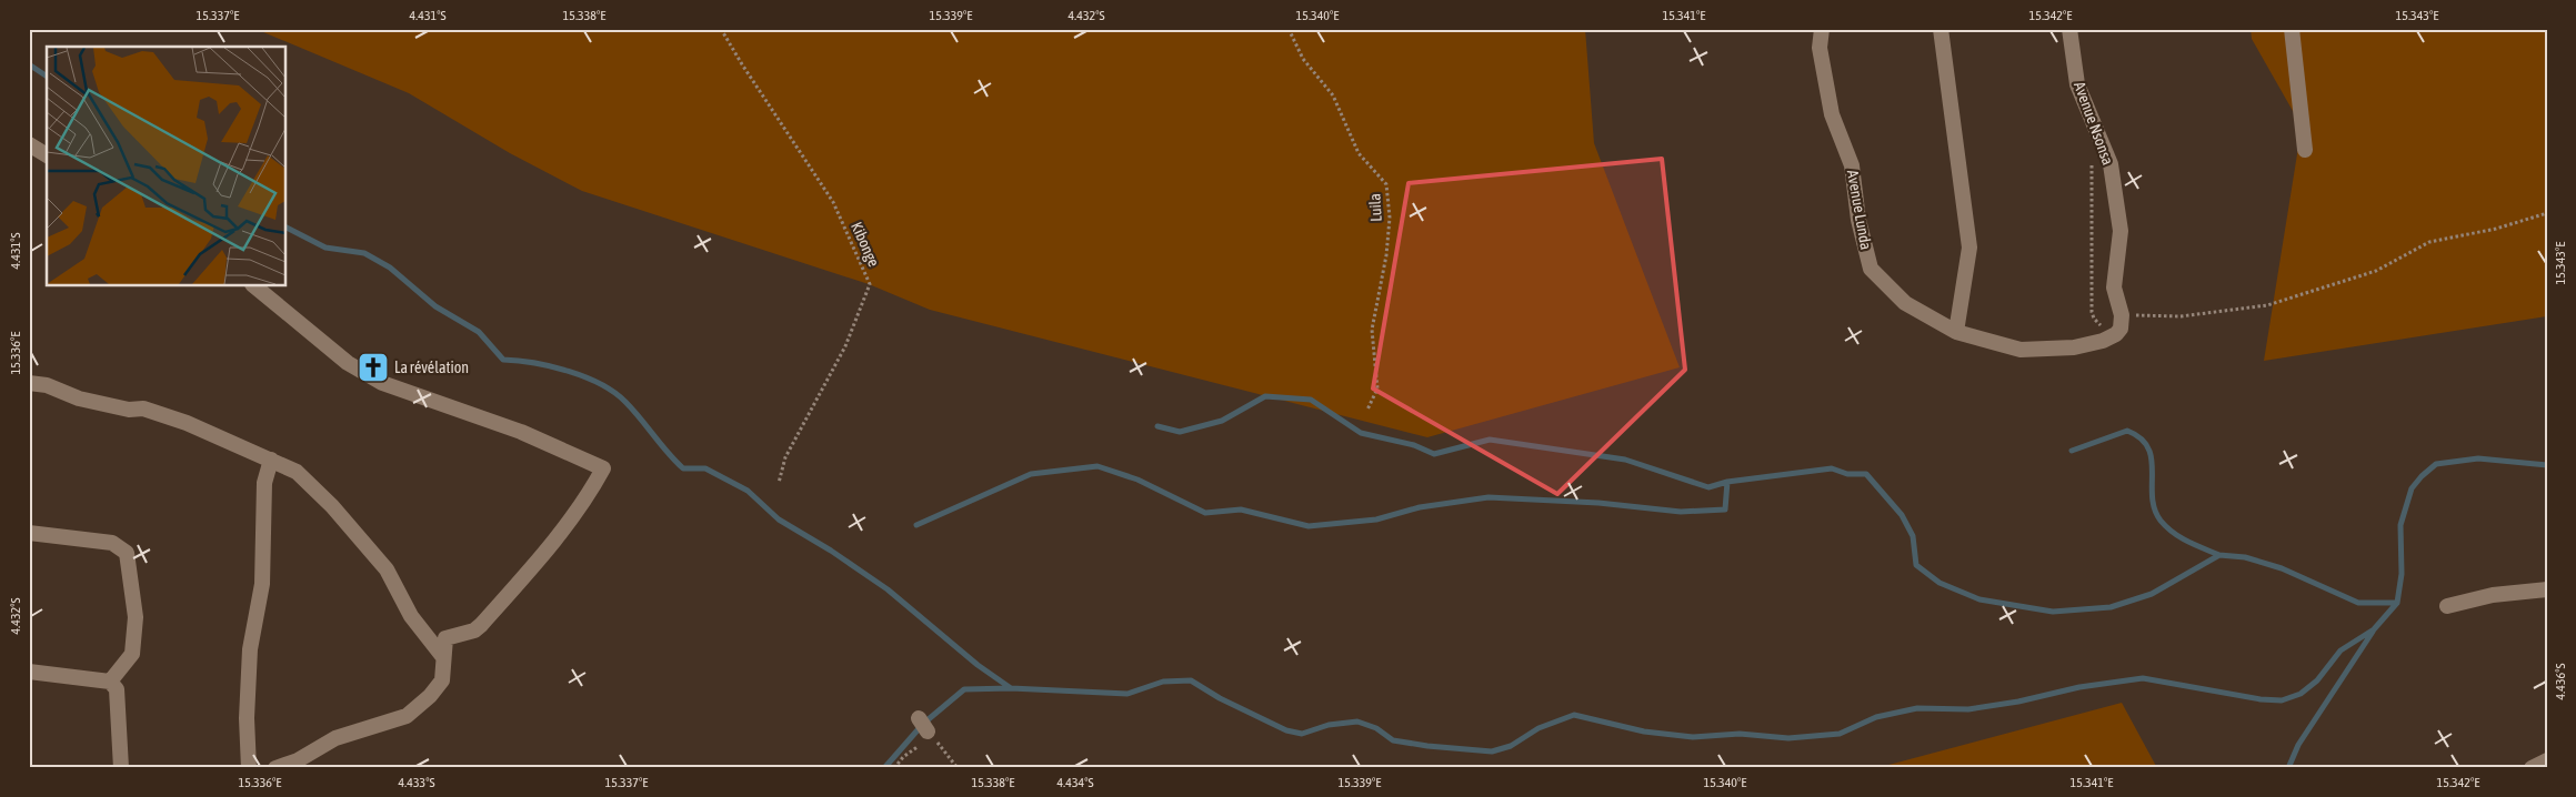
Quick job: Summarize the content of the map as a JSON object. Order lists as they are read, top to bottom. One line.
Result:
{"streets":{"street":["Avenue Nsonsa","Avenue Lunda"],"path":["Luila","Kibonge"]},"crossings":[["Avenue Nsonsa","Avenue Lunda"]],"places":{"church":["La révélation"]},"coordinates":["15.337°E","4.431°S","15.338°E","15.339°E","4.432°S","15.340°E","15.341°E","15.342°E","15.343°E","15.336°E","4.436°S","4.433°S","4.434°S"]}
